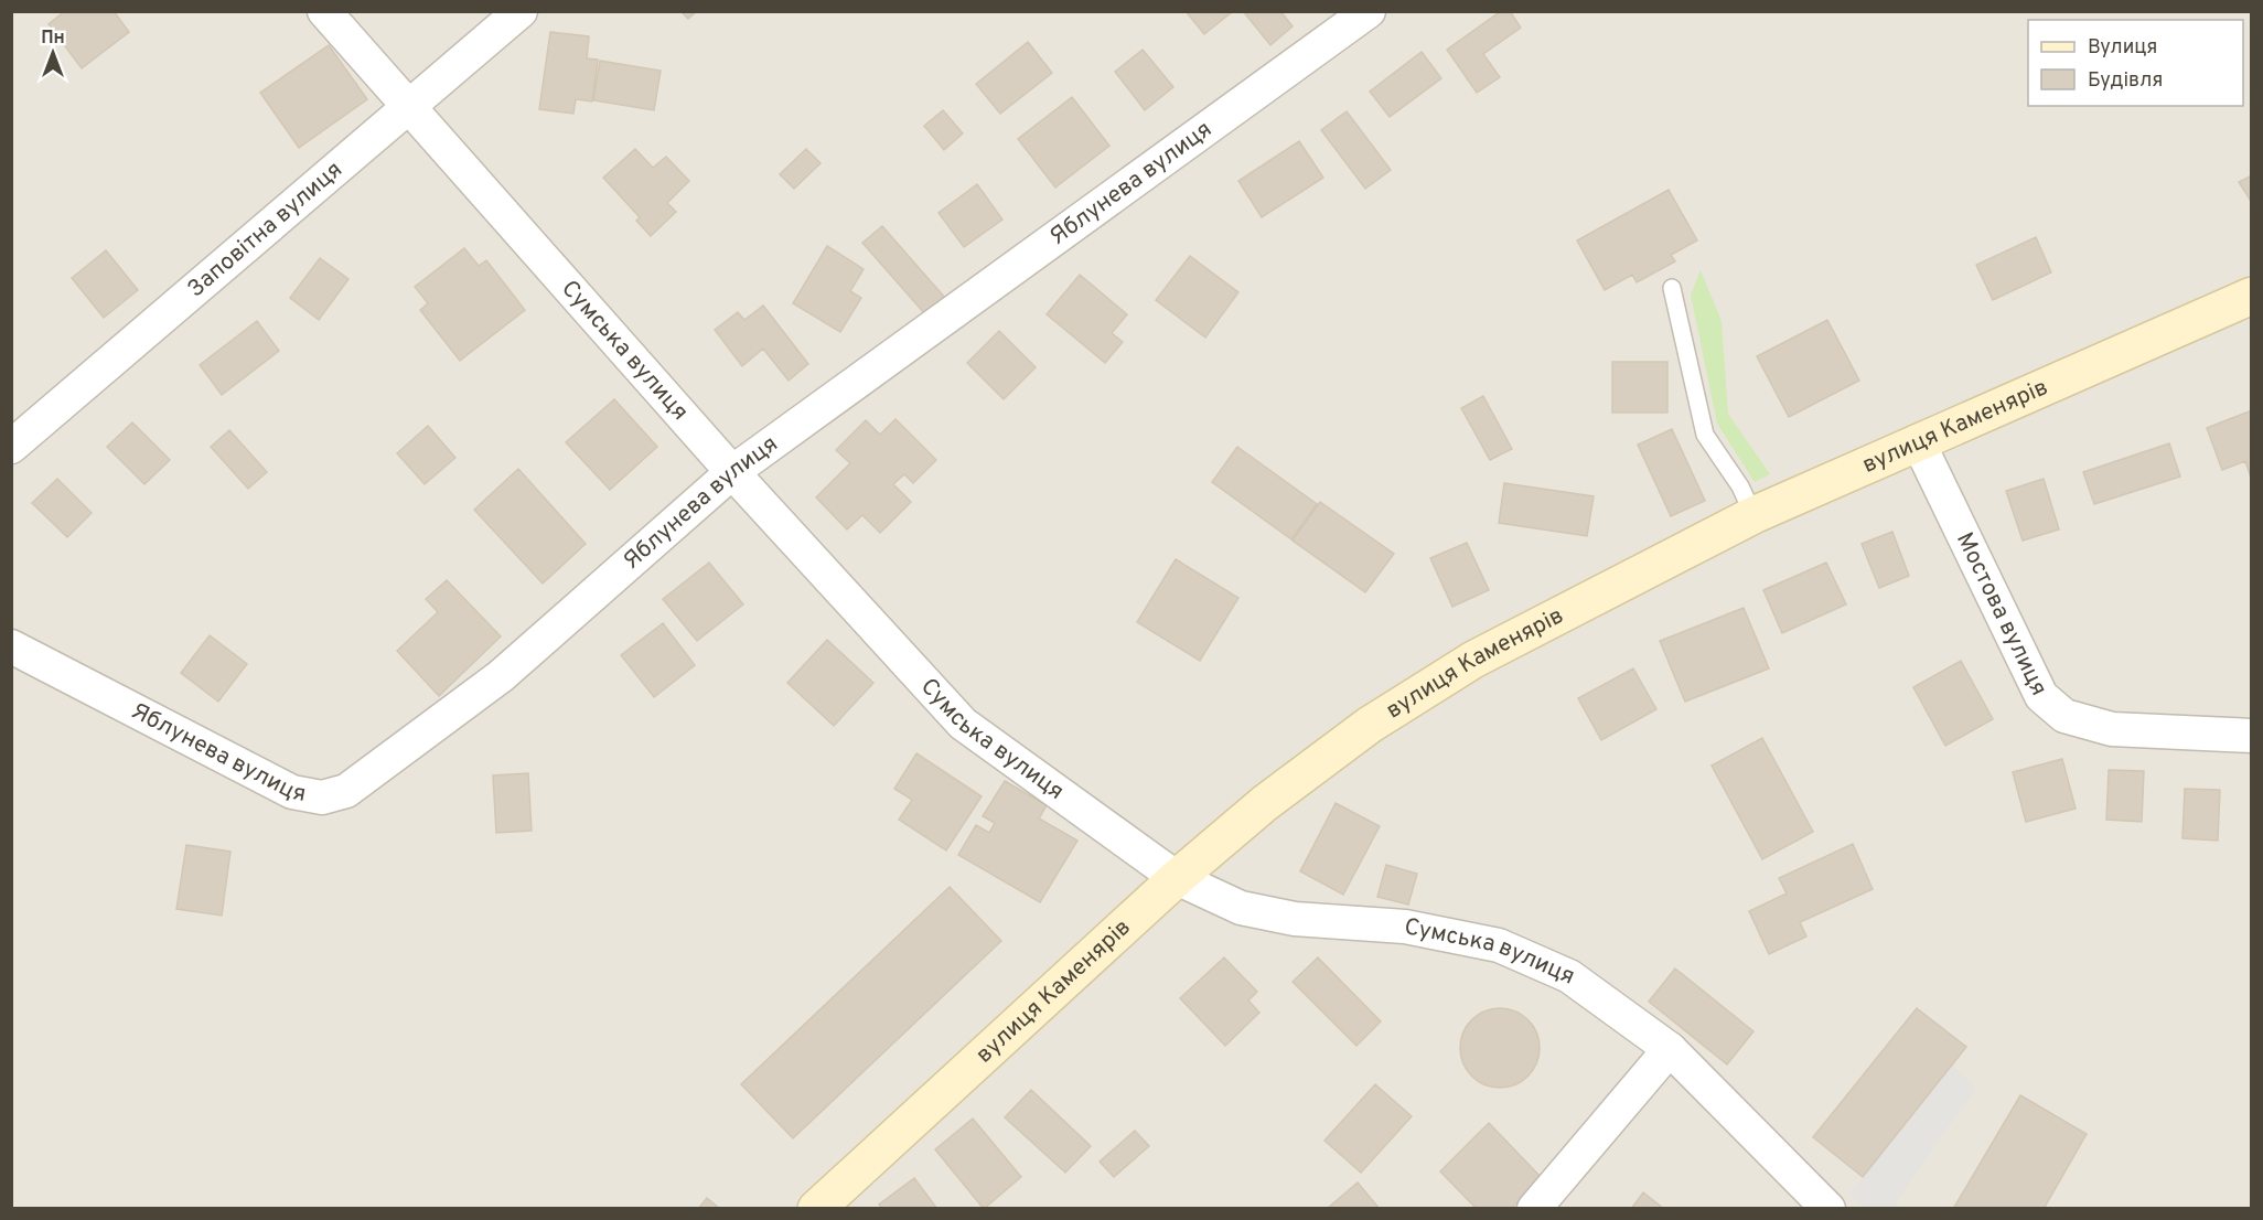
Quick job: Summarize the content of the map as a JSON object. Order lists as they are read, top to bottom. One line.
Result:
{"streets":{"street":["Яблунева вулиця","Заповітна вулиця","Сумська вулиця","вулиця Каменярів","Мостова вулиця"]},"crossings":[["Яблунева вулиця","Сумська вулиця"],["Заповітна вулиця","Сумська вулиця"],["Сумська вулиця","вулиця Каменярів"],["вулиця Каменярів","Мостова вулиця"]],"legend":["Вулиця","Будівля"],"north":"top"}
